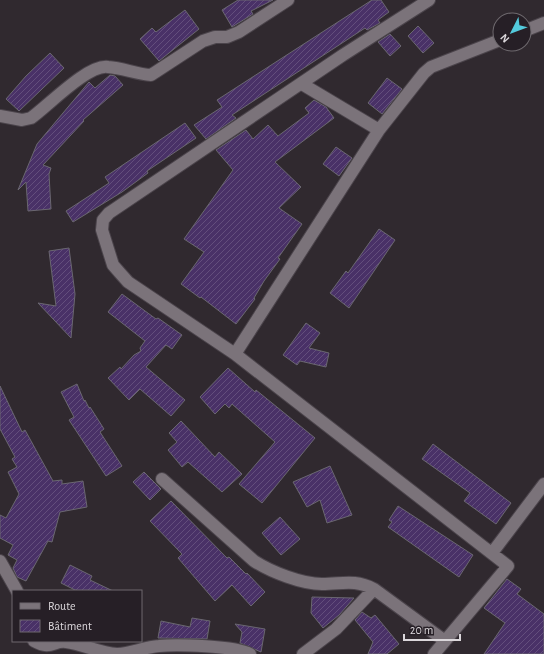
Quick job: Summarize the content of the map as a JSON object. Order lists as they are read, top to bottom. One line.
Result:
{"legend":["Route","Bâtiment"],"scale_bar":"20 m","north":"bottom left"}
